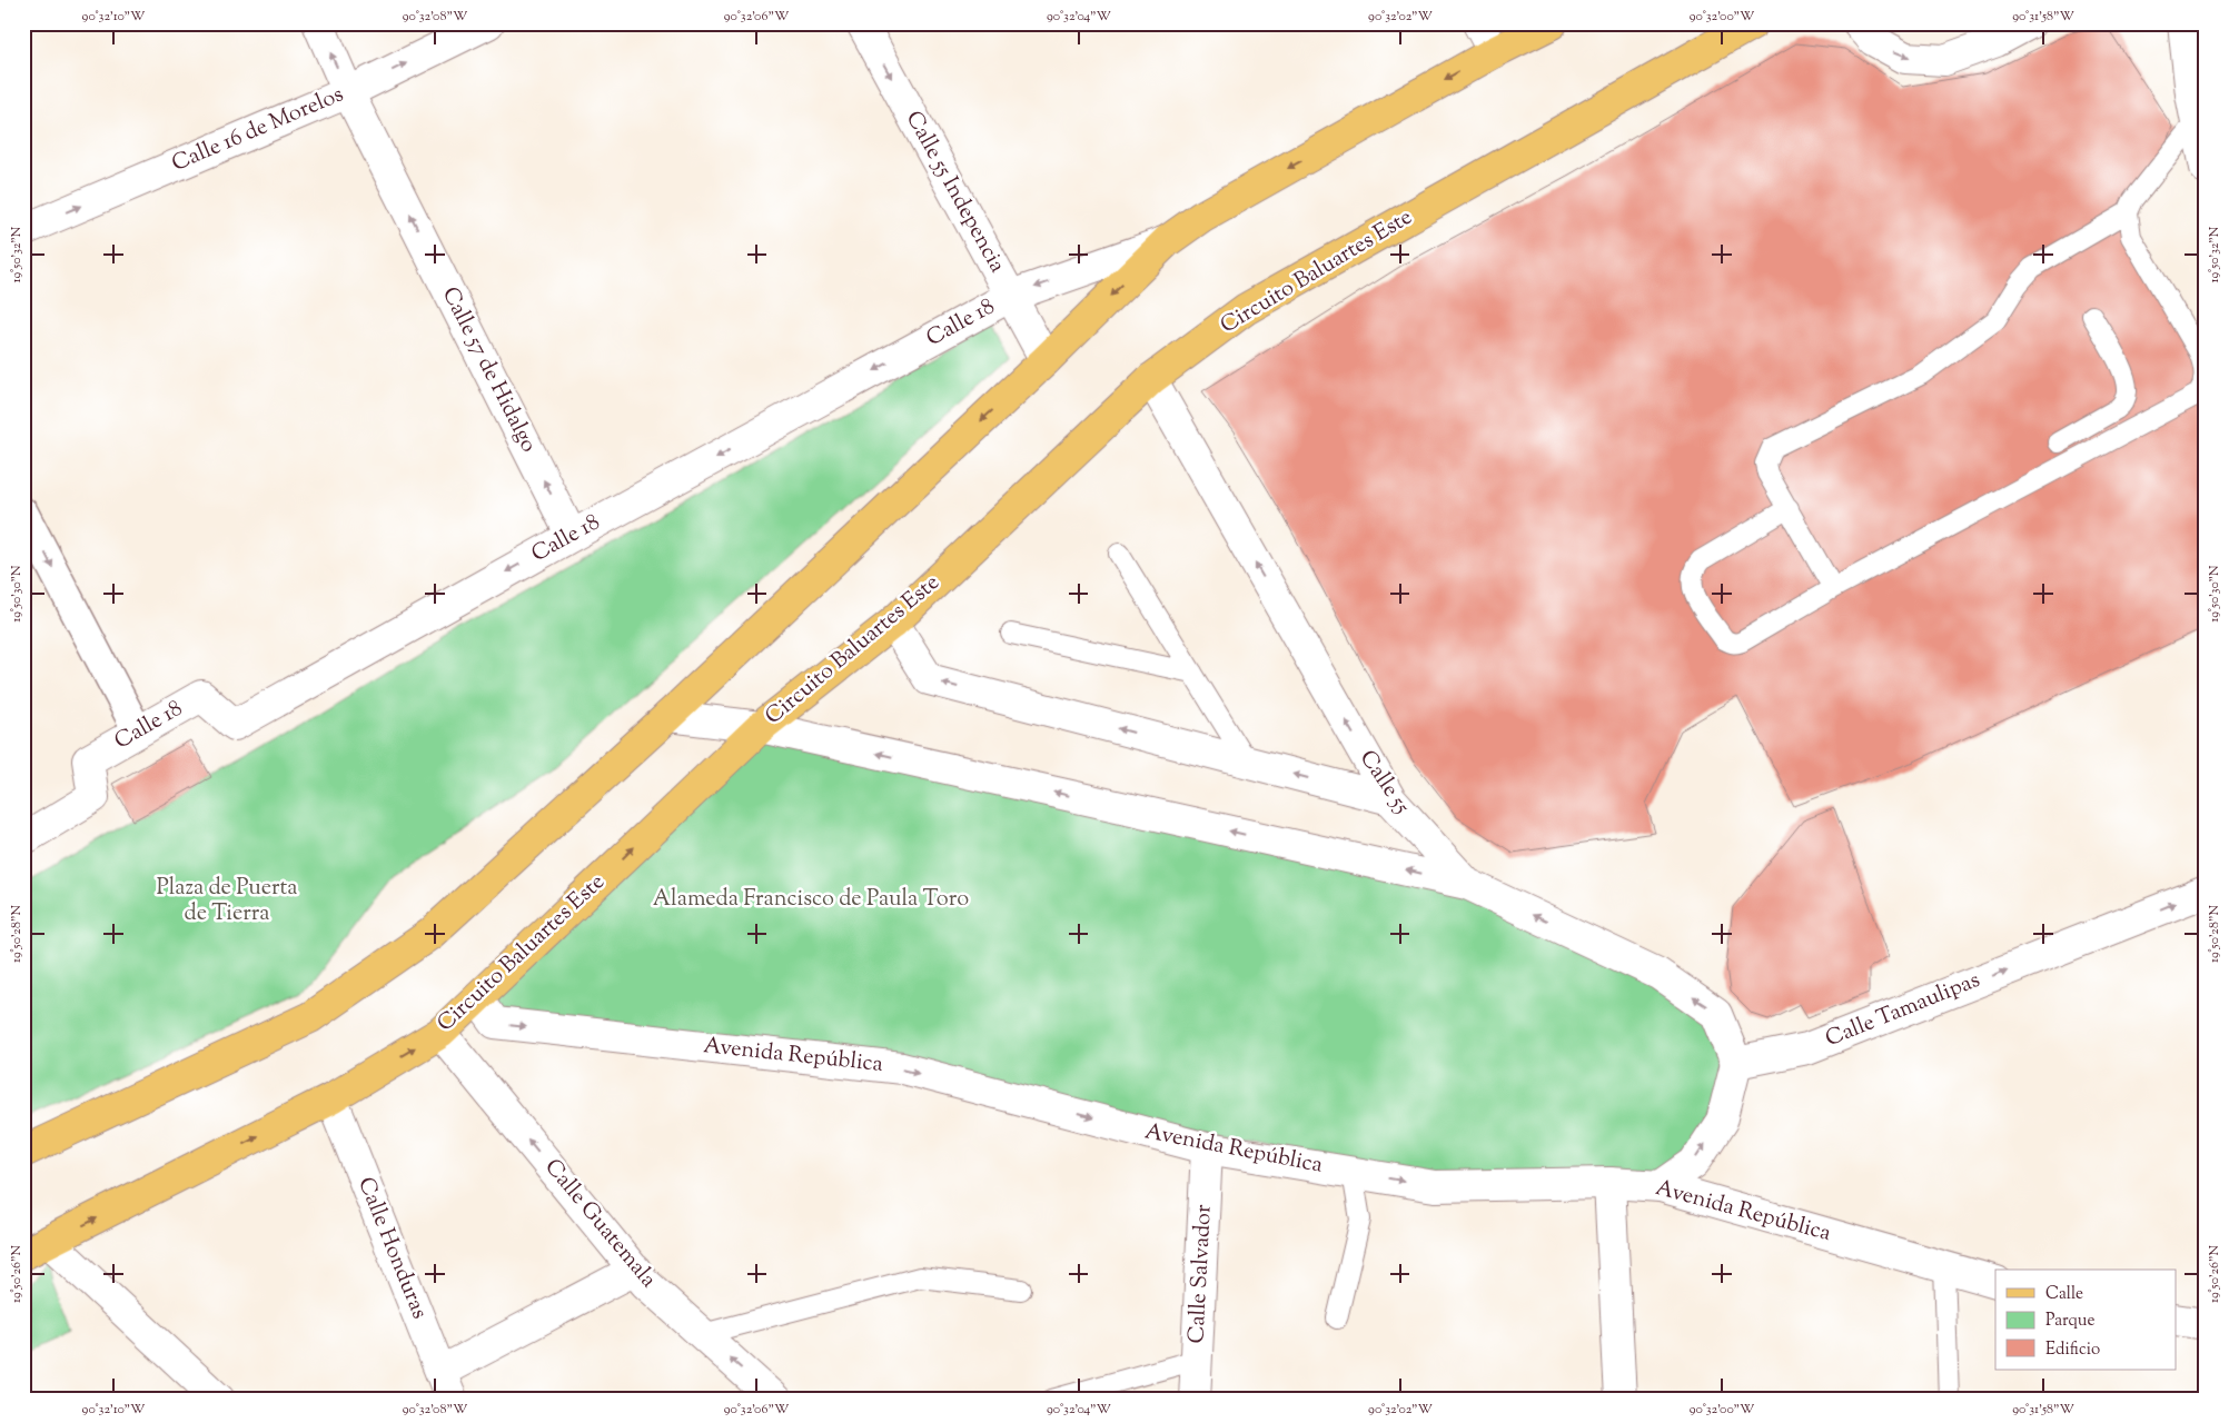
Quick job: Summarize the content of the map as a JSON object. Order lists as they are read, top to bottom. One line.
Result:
{"streets":{"main road":["Circuito Baluartes Este"],"street":["Calle 16 de Morelos","Calle 55 Indepencia","Calle 18","Calle 57 de Hidalgo","Calle 55","Calle Tamaulipas","Avenida República","Calle Guatemala","Calle Honduras","Calle Salvador"]},"crossings":[["Calle 16 de Morelos","Calle 57 de Hidalgo"],["Calle 55 Indepencia","Calle 18"],["Circuito Baluartes Este","Calle 55"],["Circuito Baluartes Este","Avenida República"],["Circuito Baluartes Este","Calle Guatemala"],["Circuito Baluartes Este","Calle Honduras"],["Calle 18","Calle 57 de Hidalgo"],["Calle 55","Calle Tamaulipas"],["Avenida República","Calle Salvador"]],"one_way":["Calle 16 de Morelos","Calle 55 Indepencia","Calle 18","Calle 57 de Hidalgo","Calle 55","Calle Tamaulipas","Avenida República","Calle Guatemala"],"parks":["Plaza de Puerta de Tierra","Alameda Francisco de Paula Toro"],"legend":["Calle","Parque","Edificio"],"coordinates":["90°32'10\"W","90°32'08\"W","90°32'06\"W","90°32'04\"W","90°32'02\"W","90°32'00\"W","90°31'58\"W","19°50'32\"N","19°50'30\"N","19°50'28\"N","19°50'26\"N"]}
